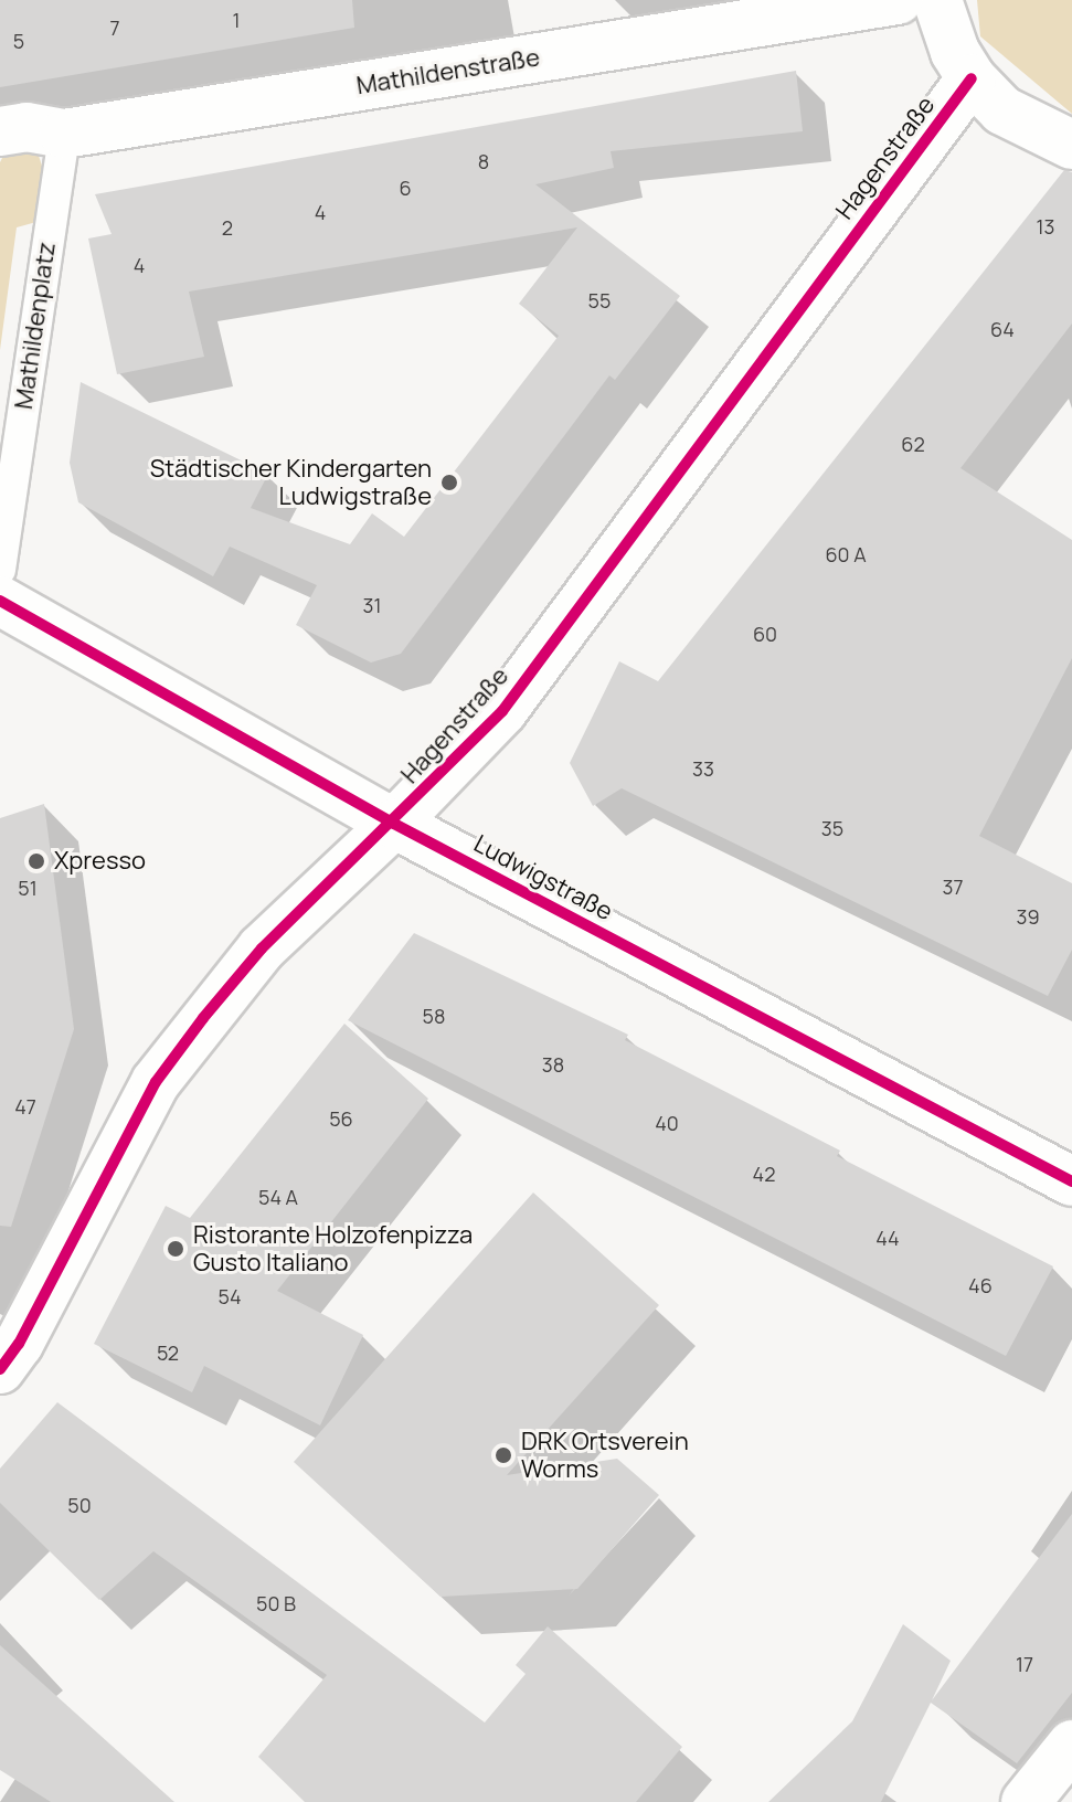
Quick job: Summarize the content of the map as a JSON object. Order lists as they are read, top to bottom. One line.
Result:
{"streets":{"street":["Mathildenstraße","Hagenstraße","Ludwigstraße"],"lane":["Mathildenplatz"]},"crossings":[["Mathildenstraße","Mathildenplatz"],["Hagenstraße","Ludwigstraße"]],"places":["Städtischer Kindergarten Ludwigstraße","Xpresso","Ristorante Holzofenpizza Gusto Italiano","DRK Ortsverein Worms"],"house_numbers":["1","7","5","8","6","4","13","2","4","55","64","62","60 A","31","60","33","35","37","51","39","58","38","47","56","40","42","54 A","44","46","54","52","50","50 B","17"]}
